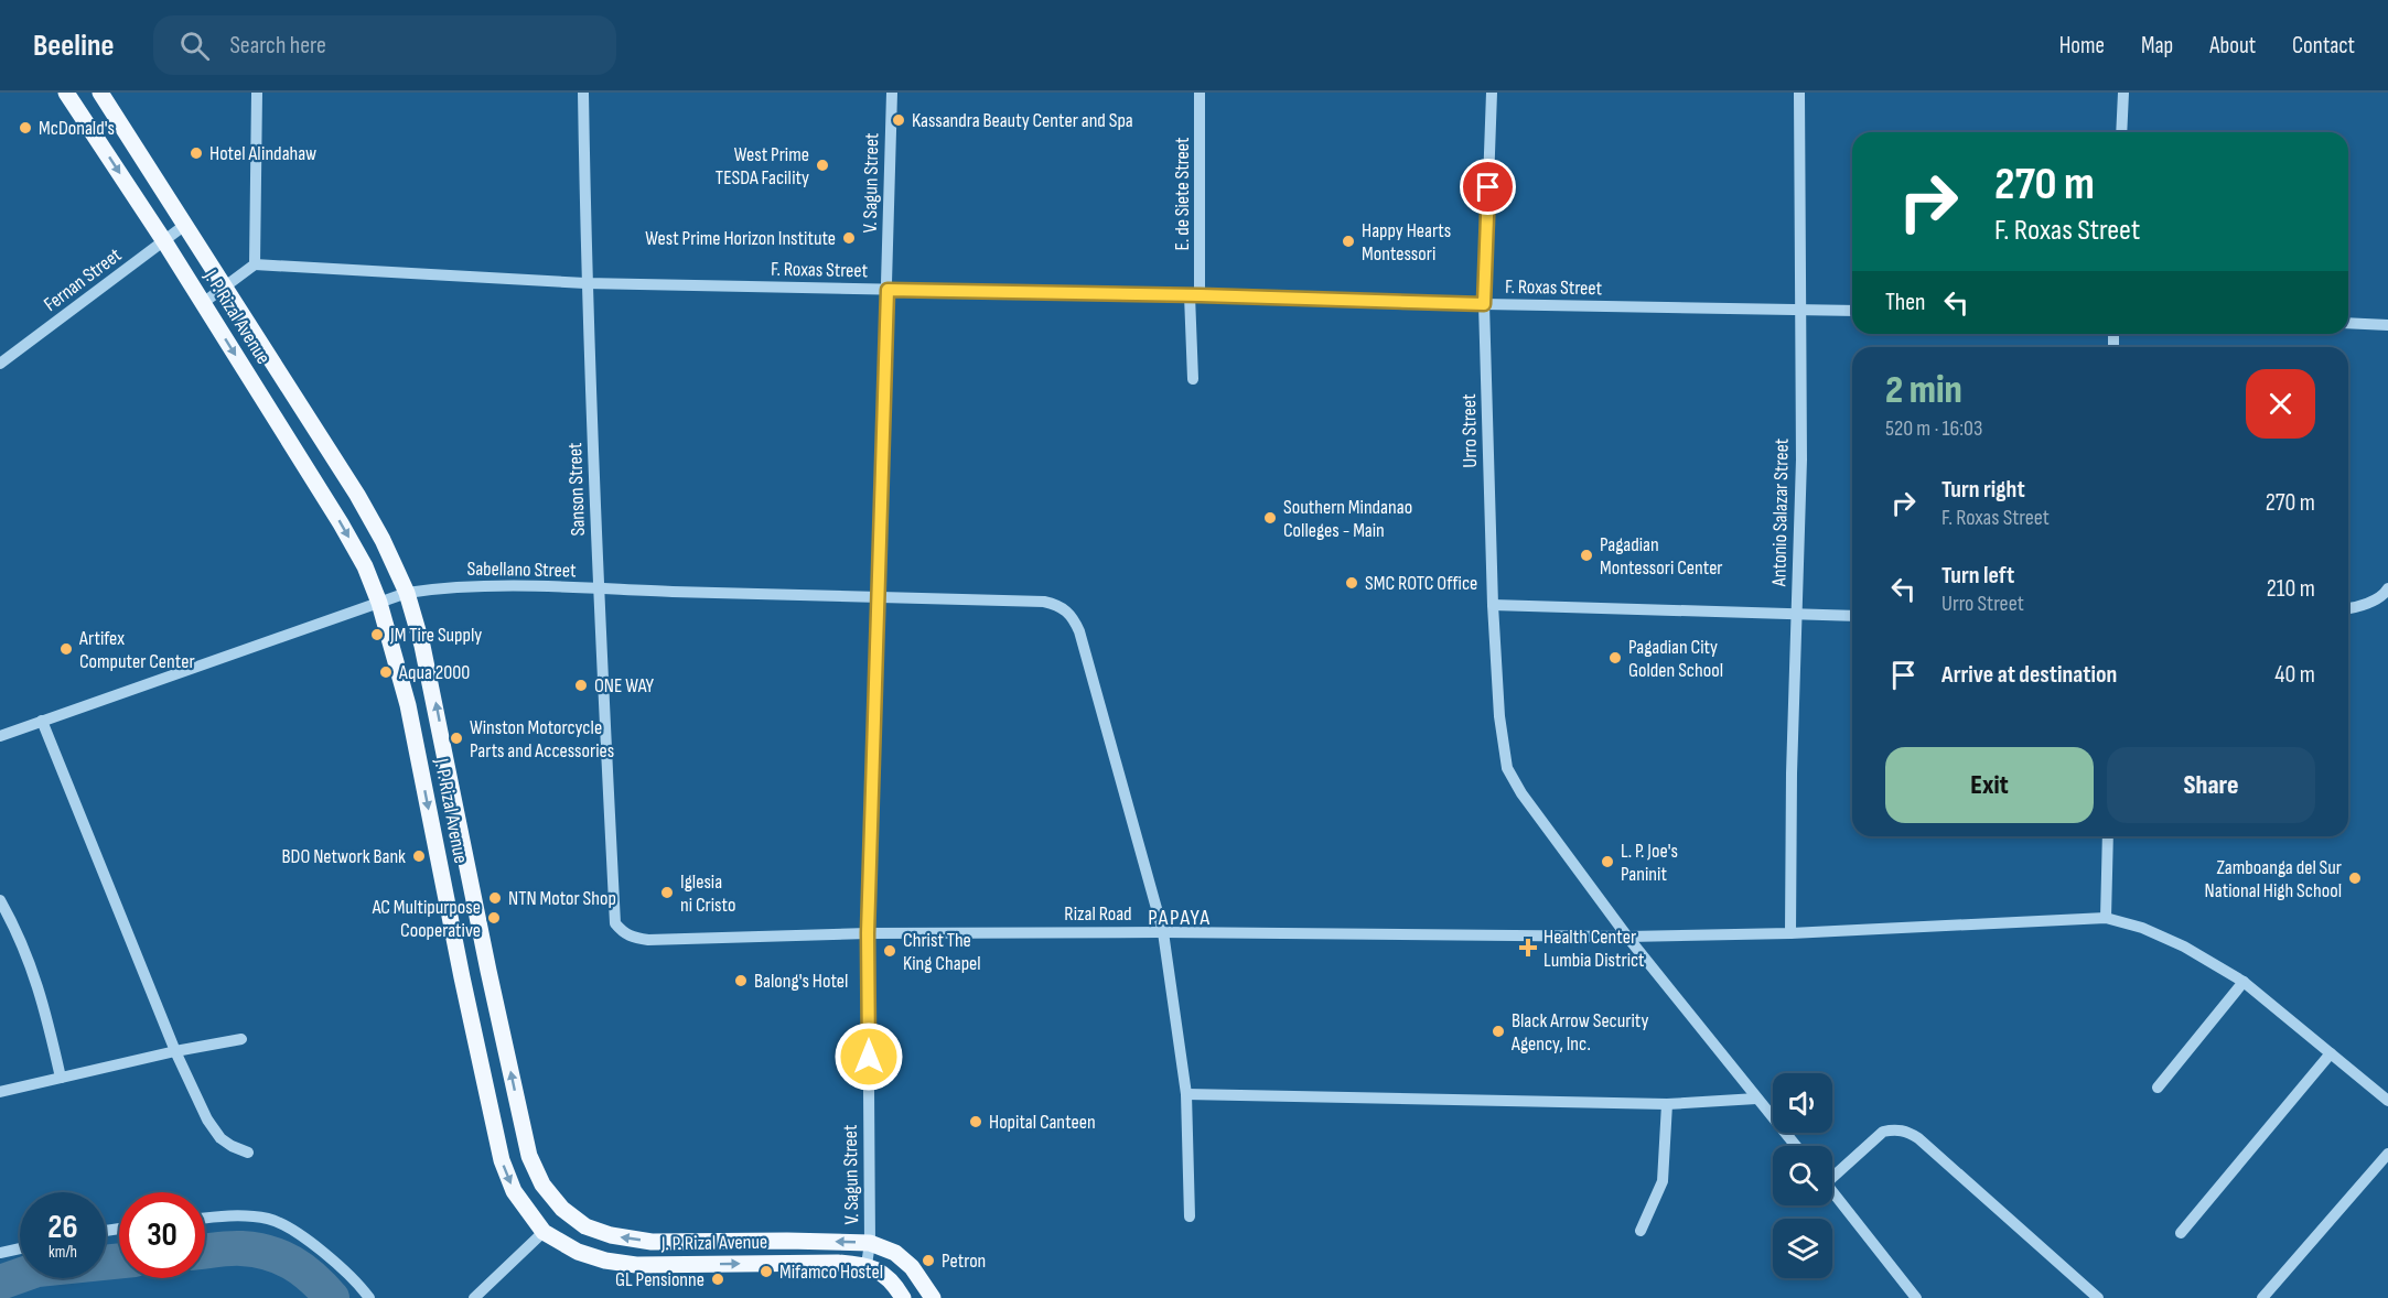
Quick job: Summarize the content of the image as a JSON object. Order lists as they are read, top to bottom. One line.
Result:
{"streets":{"main road":["J. P. Rizal Avenue"],"street":["V. Sagun Street","E. de Siete Street","F. Roxas Street","Fernan Street","Urro Street","Sanson Street","Antonio Salazar Street","Sabellano Street","Rizal Road"]},"crossings":[["V. Sagun Street","F. Roxas Street"],["V. Sagun Street","J. P. Rizal Avenue"],["V. Sagun Street","Sabellano Street"],["V. Sagun Street","Rizal Road"],["E. de Siete Street","F. Roxas Street"],["F. Roxas Street","Urro Street"],["F. Roxas Street","Sanson Street"],["F. Roxas Street","Antonio Salazar Street"],["Fernan Street","J. P. Rizal Avenue"],["J. P. Rizal Avenue","Sabellano Street"],["Urro Street","Rizal Road"],["Sanson Street","Sabellano Street"],["Sanson Street","Rizal Road"],["Antonio Salazar Street","Rizal Road"],["Sabellano Street","Rizal Road"]],"districts":["PAPAYA"],"places":{"other":["Kassandra Beauty Center and Spa","McDonald's","Hotel Alindahaw","West Prime TESDA Facility","West Prime Horizon Institute","Happy Hearts Montessori","Southern Mindanao Colleges - Main","Pagadian Montessori Center","SMC ROTC Office","JM Tire Supply","Artifex Computer Center","Pagadian City Golden School","Aqua 2000","ONE WAY","Winston Motorcycle Parts and Accessories","BDO Network Bank","L. P. Joe's Paninit","Zamboanga del Sur National High School","Iglesia ni Cristo","NTN Motor Shop","AC Multipurpose Cooperative","Christ The King Chapel","Balong's Hotel","Black Arrow Security Agency, Inc.","Hopital Canteen","Petron","Mifamco Hostel","GL Pensionne"],"health":["Health Center Lumbia District"]},"page":{"header":"Beeline","search":"Search here","nav":["Home","Map","About","Contact"],"turn":["270 m","F. Roxas Street"],"then":"Then","heading":["2 min","520 m · 16:03"],"list":[{"name":"Turn right","note":"F. Roxas Street","value":"270 m"},{"name":"Turn left","note":"Urro Street","value":"210 m"},{"name":"Arrive at destination","value":"40 m"}],"buttons":["Exit","Share"],"speed":"26 km/h","limit":"30"}}
